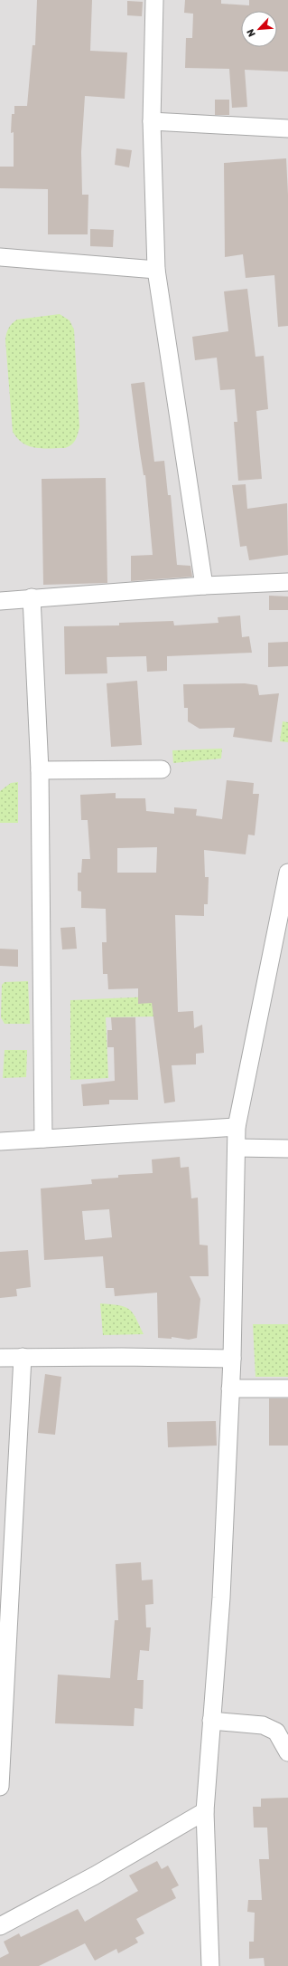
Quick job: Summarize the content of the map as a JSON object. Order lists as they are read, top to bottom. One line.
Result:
{"north":"bottom left"}
